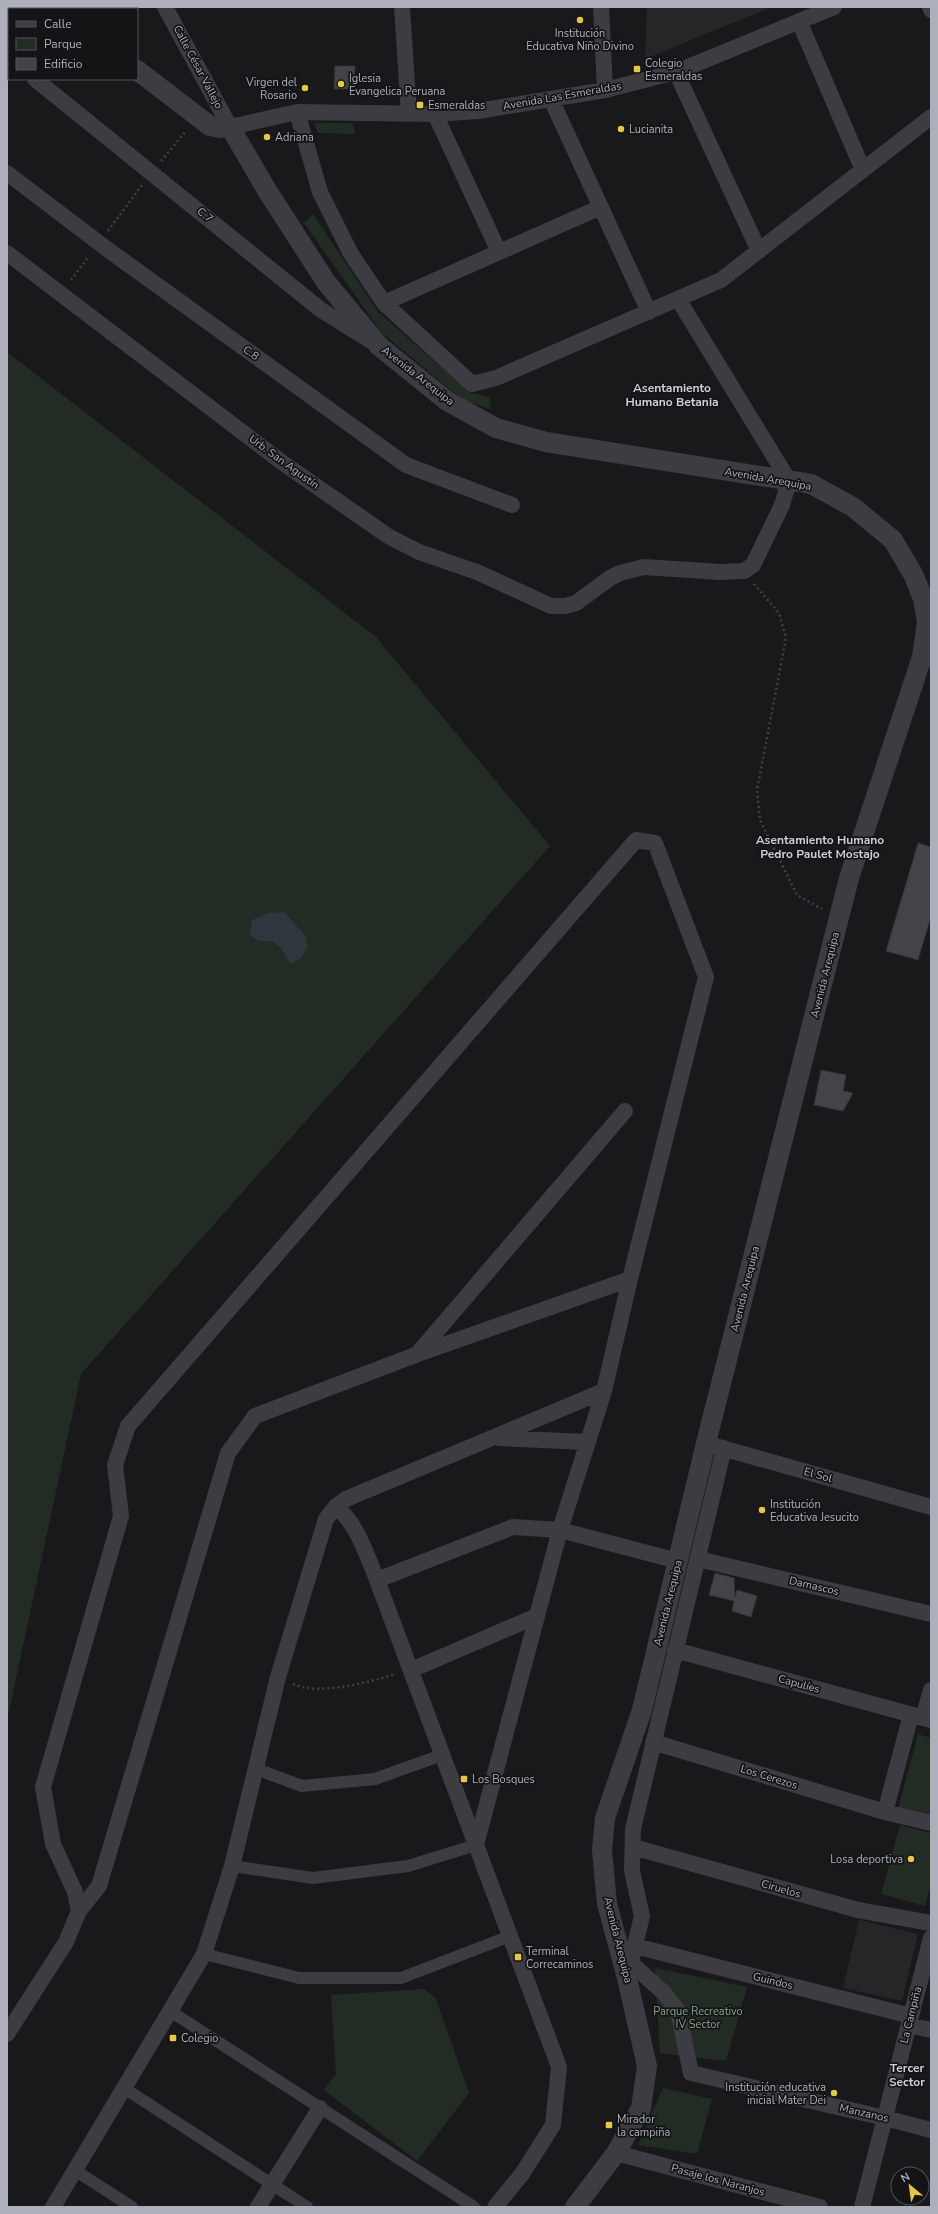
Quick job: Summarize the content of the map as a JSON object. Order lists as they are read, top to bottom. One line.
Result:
{"streets":{"street":["Calle César Vallejo","Avenida Las Esmeraldas","C.7","C.8","Avenida Arequipa","Urb. San Agustín","El Sol","Damascos","Capulíes","Los Cerezos","Ciruelos","Guindos","La Campiña","Manzanos","Pasaje los Naranjos"]},"crossings":[["Calle César Vallejo","Avenida Las Esmeraldas"],["Calle César Vallejo","Avenida Arequipa"],["Avenida Las Esmeraldas","Avenida Arequipa"],["C.7","Avenida Arequipa"],["Avenida Arequipa","El Sol"],["Avenida Arequipa","Manzanos"],["Avenida Arequipa","Pasaje los Naranjos"],["Guindos","La Campiña"],["La Campiña","Manzanos"]],"districts":["Asentamiento Humano Betania","Asentamiento Humano Pedro Paulet Mostajo","Tercer Sector"],"parks":["Parque Recreativo IV Sector"],"places":{"other":["Institución Educativa Niño Divino","Iglesia Evangelica Peruana","Virgen del Rosario","Lucianita","Adriana","Institución Educativa Jesucito","Losa deportiva","Institución educativa inicial Mater Dei"],"transit":["Colegio Esmeraldas","Esmeraldas","Los Bosques","Terminal Correcaminos","Colegio","Mirador la campiña"]},"legend":["Calle","Parque","Edificio"],"north":"top left"}
